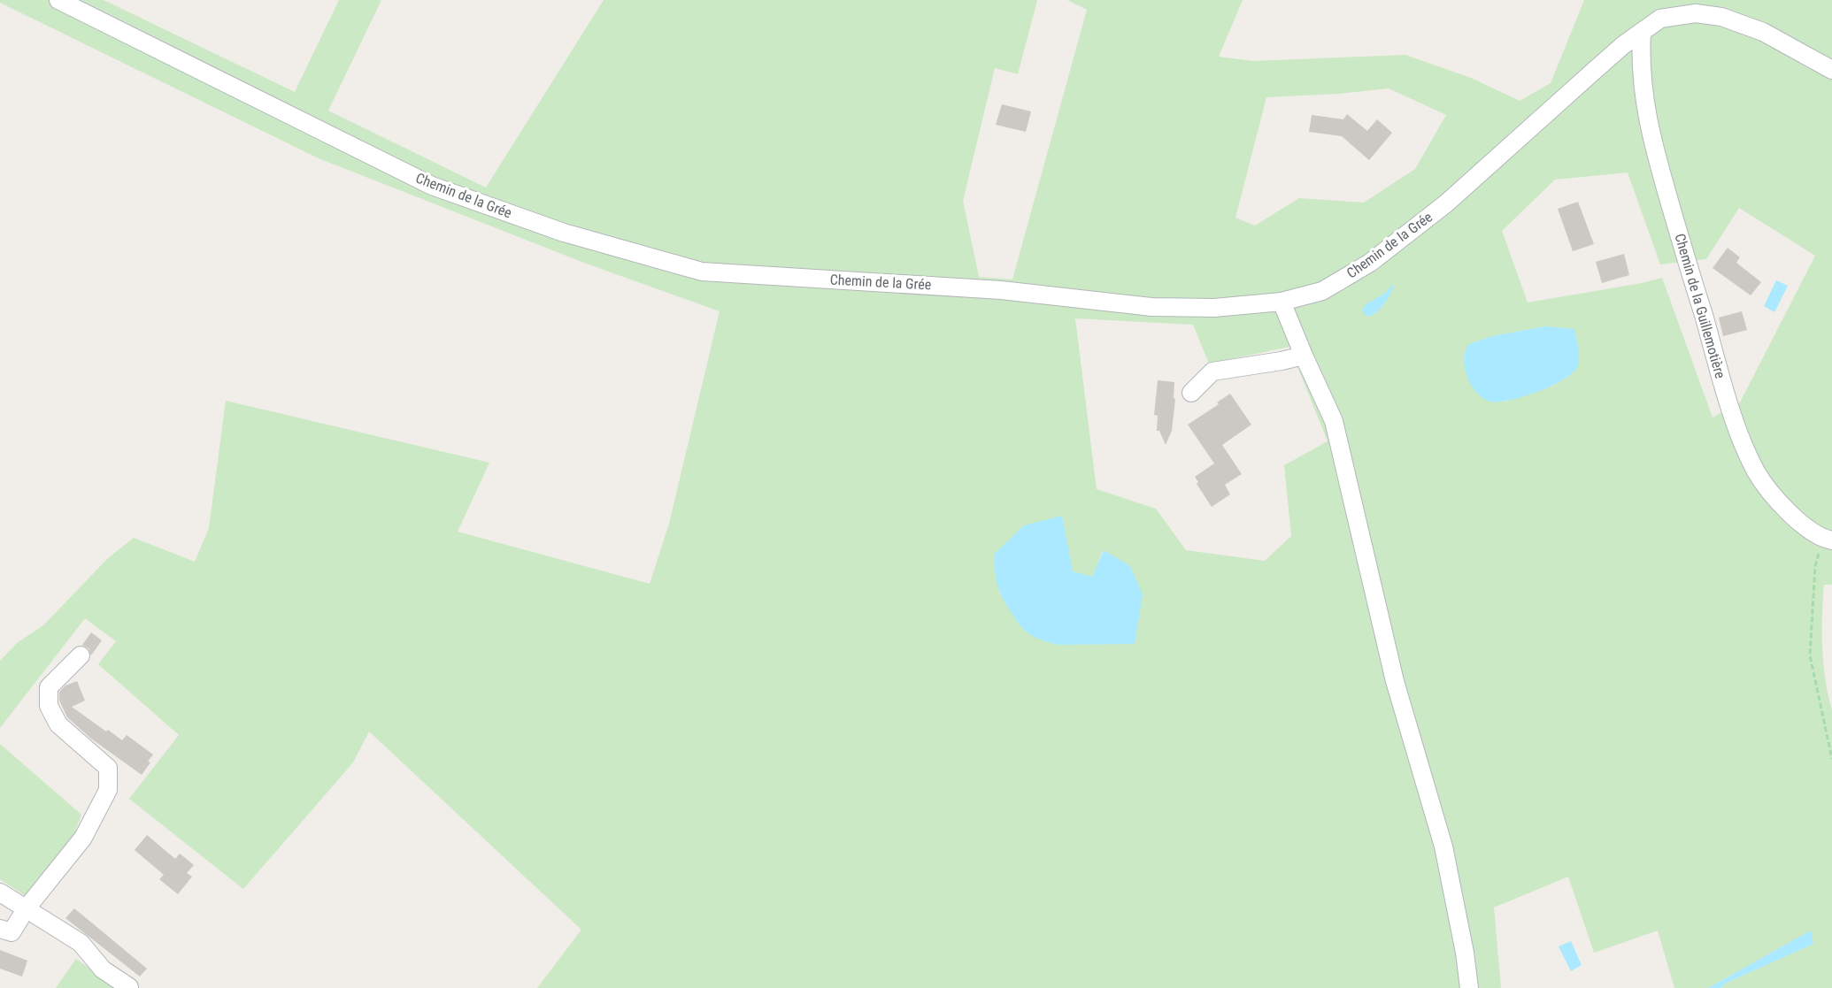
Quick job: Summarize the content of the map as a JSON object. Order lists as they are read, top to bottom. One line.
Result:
{"streets":{"street":["Chemin de la Grée","Chemin de la Guillemotière"]},"crossings":[["Chemin de la Grée","Chemin de la Guillemotière"]]}
